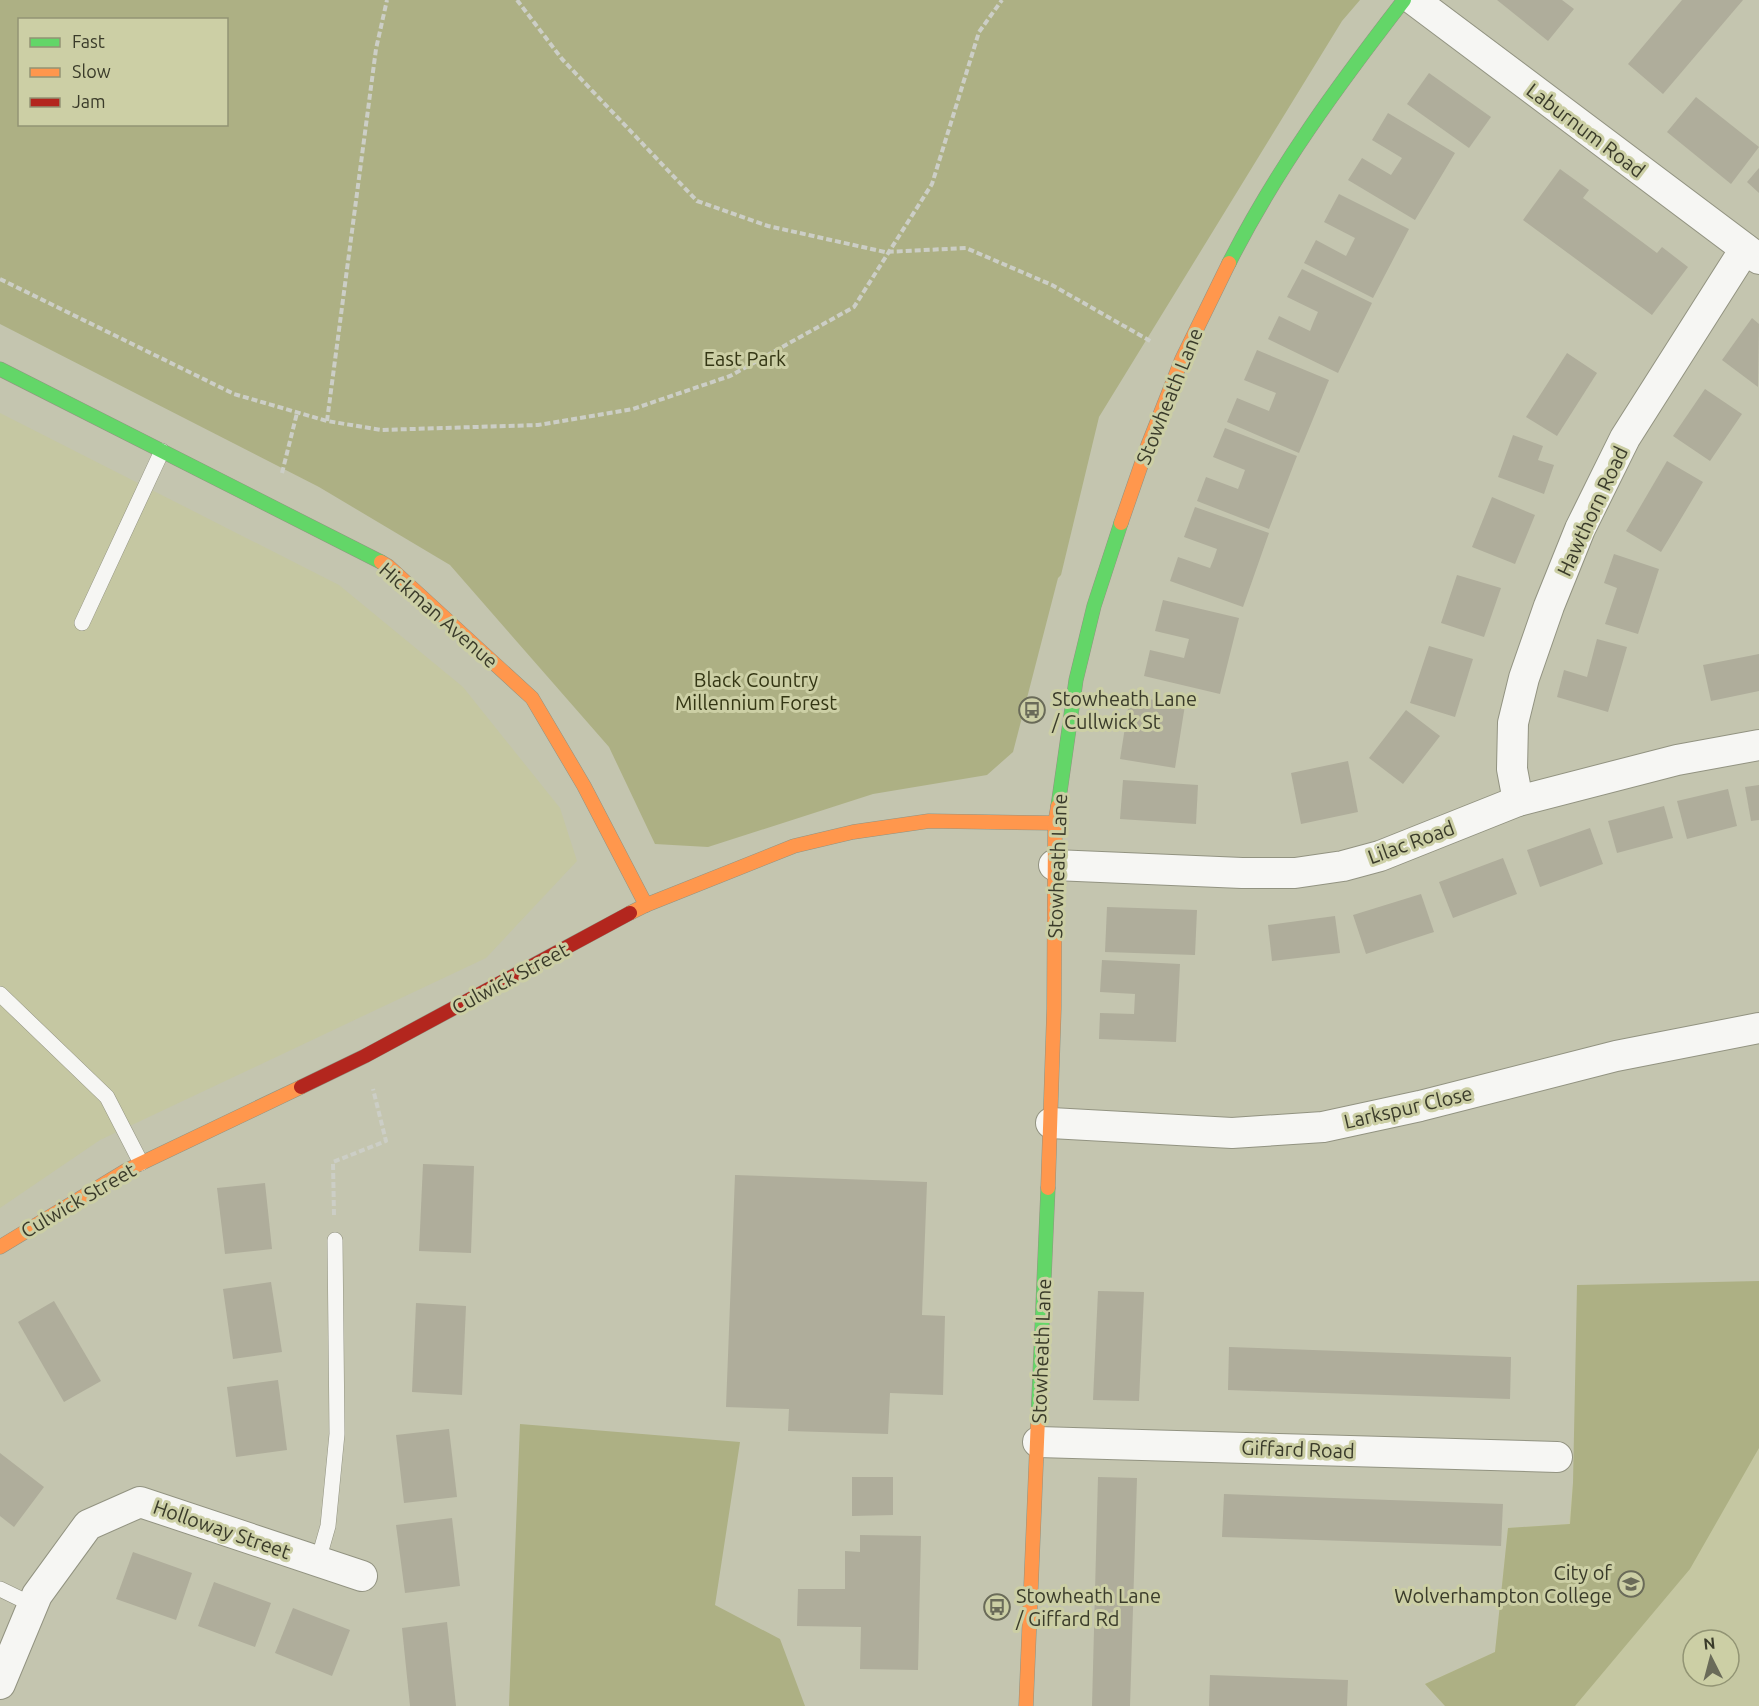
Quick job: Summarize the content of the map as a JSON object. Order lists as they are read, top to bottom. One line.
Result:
{"streets":{"street":["Laburnum Road","Stowheath Lane","Hawthorn Road","Hickman Avenue","Lilac Road","Culwick Street","Larkspur Close","Giffard Road","Holloway Street"]},"crossings":[["Laburnum Road","Hawthorn Road"],["Stowheath Lane","Lilac Road"],["Stowheath Lane","Culwick Street"],["Stowheath Lane","Larkspur Close"],["Stowheath Lane","Giffard Road"],["Hawthorn Road","Lilac Road"],["Hickman Avenue","Culwick Street"]],"parks":["East Park","Black Country Millennium Forest"],"places":{"bus stop":["Stowheath Lane / Cullwick St","Stowheath Lane / Giffard Rd"],"school or university":["City of Wolverhampton College"]},"legend":["Fast","Slow","Jam"],"north":"top"}
